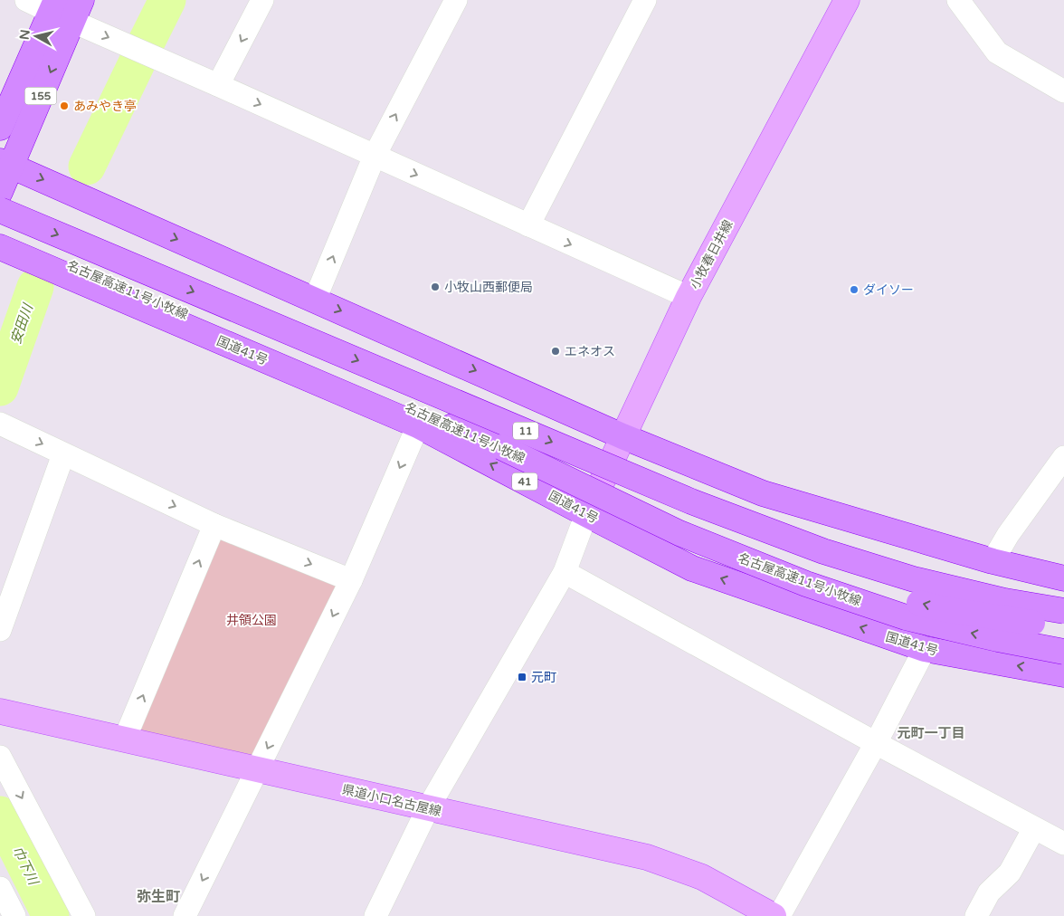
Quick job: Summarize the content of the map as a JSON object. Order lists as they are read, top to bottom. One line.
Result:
{"streets":{"highway":["155","名古屋高速11号小牧線","国道41号","11","41"],"main road":["小牧春日井線","県道小口名古屋線"]},"crossings":[["小牧春日井線","国道41号"]],"districts":["元町一丁目","弥生町"],"water":["安田川","巾下川"],"parks":["井領公園"],"places":{"other":["あみやき亭","小牧山西郵便局","ダイソー","エネオス"],"transit":["元町"]},"north":"left"}
